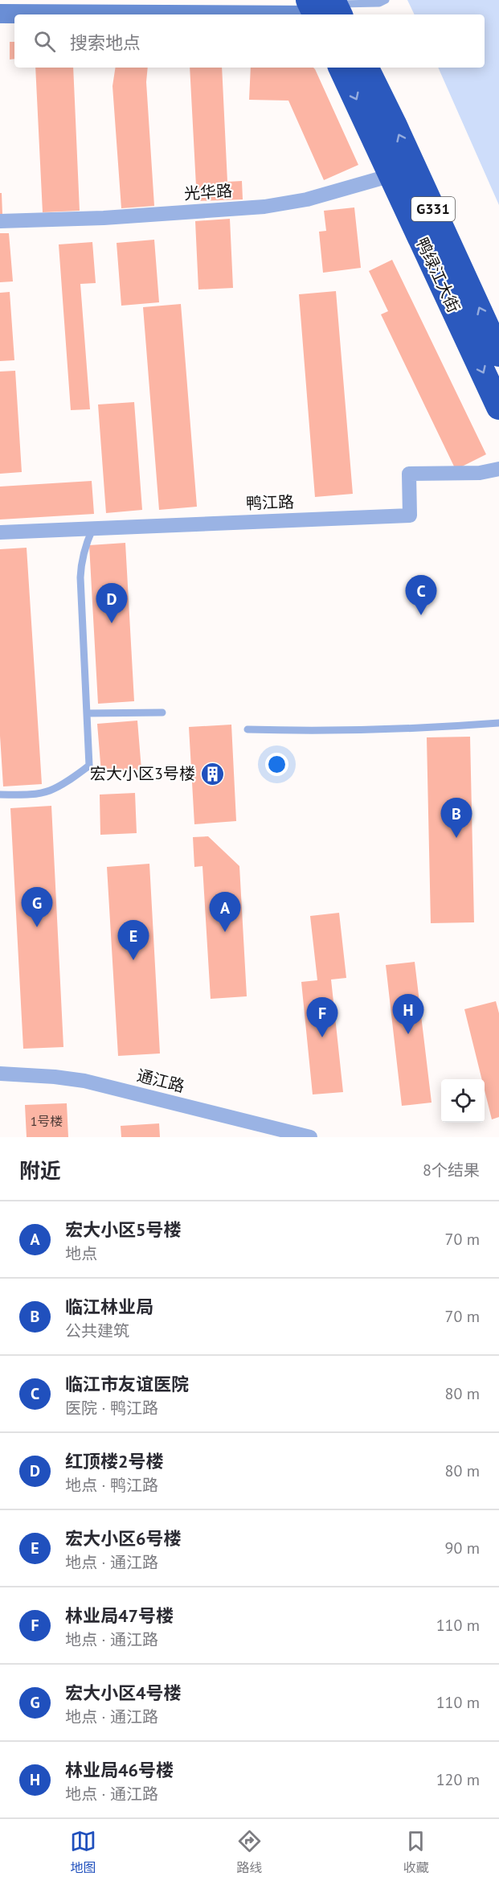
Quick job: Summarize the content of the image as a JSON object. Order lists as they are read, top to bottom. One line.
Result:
{"streets":{"highway":["G331","鸭绿江大街"],"street":["光华路","鸭江路","通江路"]},"crossings":[["光华路","鸭绿江大街"]],"places":{"building":["宏大小区3号楼"]},"house_numbers":["1号楼"],"page":{"search":"搜索地点","pins":["C","D","B","G","A","E","H","F"],"heading":["附近","8个结果"],"list":[{"mark":"A","name":"宏大小区5号楼","note":"地点","value":"70 m"},{"mark":"B","name":"临江林业局","note":"公共建筑","value":"70 m"},{"mark":"C","name":"临江市友谊医院","note":"医院 · 鸭江路","value":"80 m"},{"mark":"D","name":"红顶楼2号楼","note":"地点 · 鸭江路","value":"80 m"},{"mark":"E","name":"宏大小区6号楼","note":"地点 · 通江路","value":"90 m"},{"mark":"F","name":"林业局47号楼","note":"地点 · 通江路","value":"110 m"},{"mark":"G","name":"宏大小区4号楼","note":"地点 · 通江路","value":"110 m"},{"mark":"H","name":"林业局46号楼","note":"地点 · 通江路","value":"120 m"}],"nav":["地图","路线","收藏"]}}
